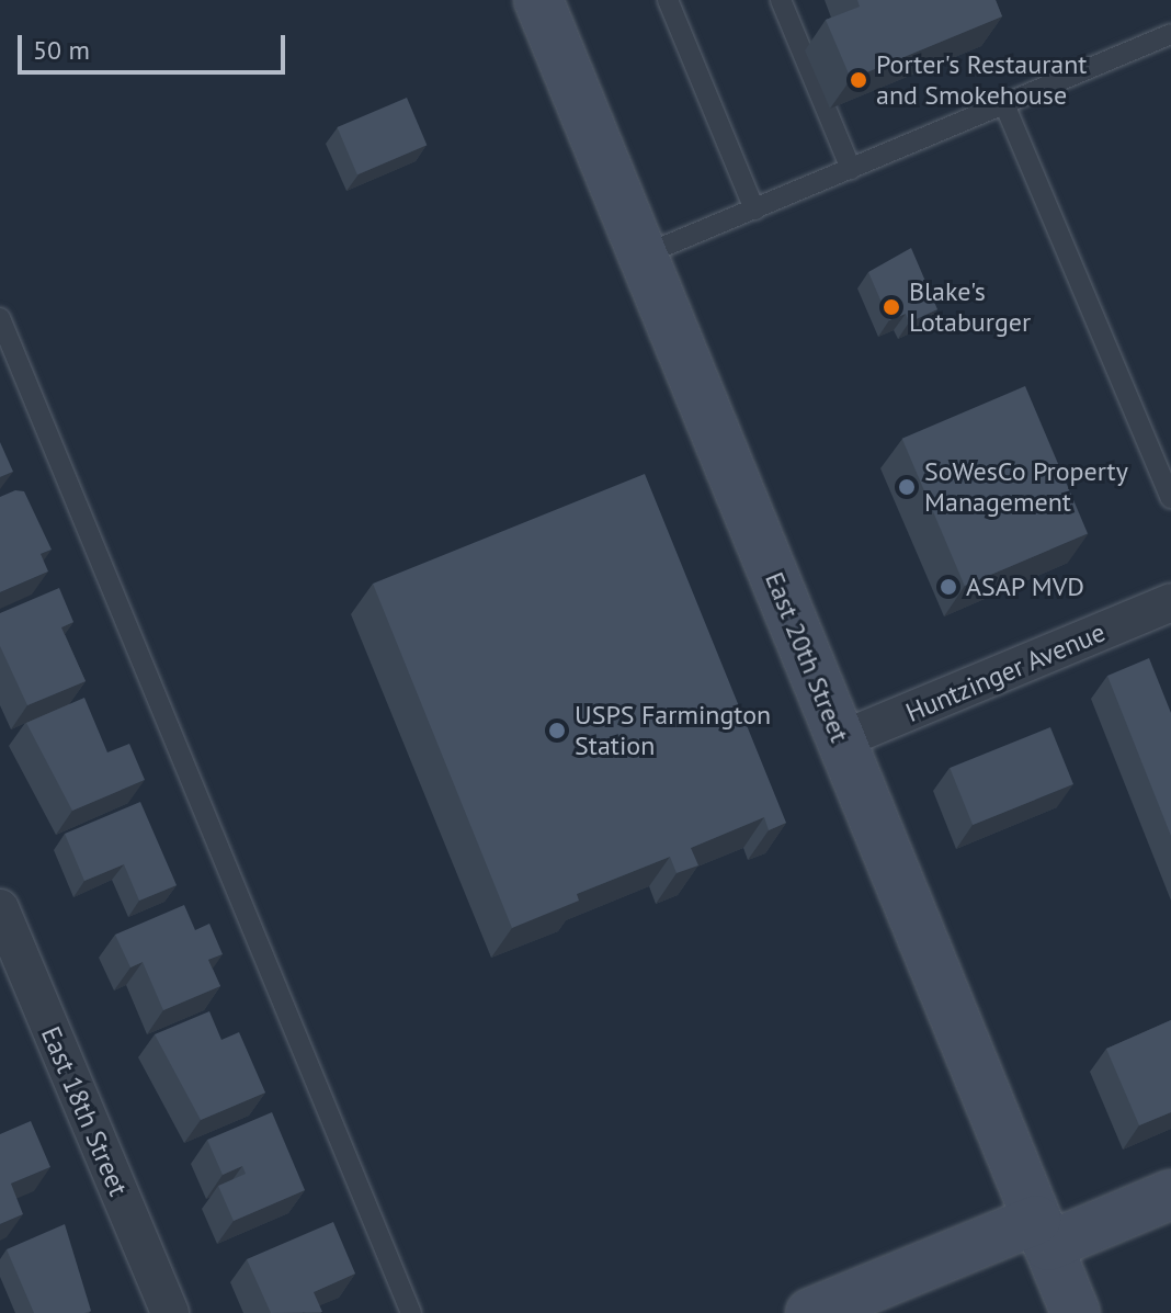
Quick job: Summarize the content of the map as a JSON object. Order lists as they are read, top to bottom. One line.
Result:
{"streets":{"main road":["East 20th Street"],"street":["Huntzinger Avenue","East 18th Street"]},"crossings":[["East 20th Street","Huntzinger Avenue"]],"places":["Porter's Restaurant and Smokehouse","Blake's Lotaburger","SoWesCo Property Management","ASAP MVD","USPS Farmington Station"],"scale_bar":"50 m"}
